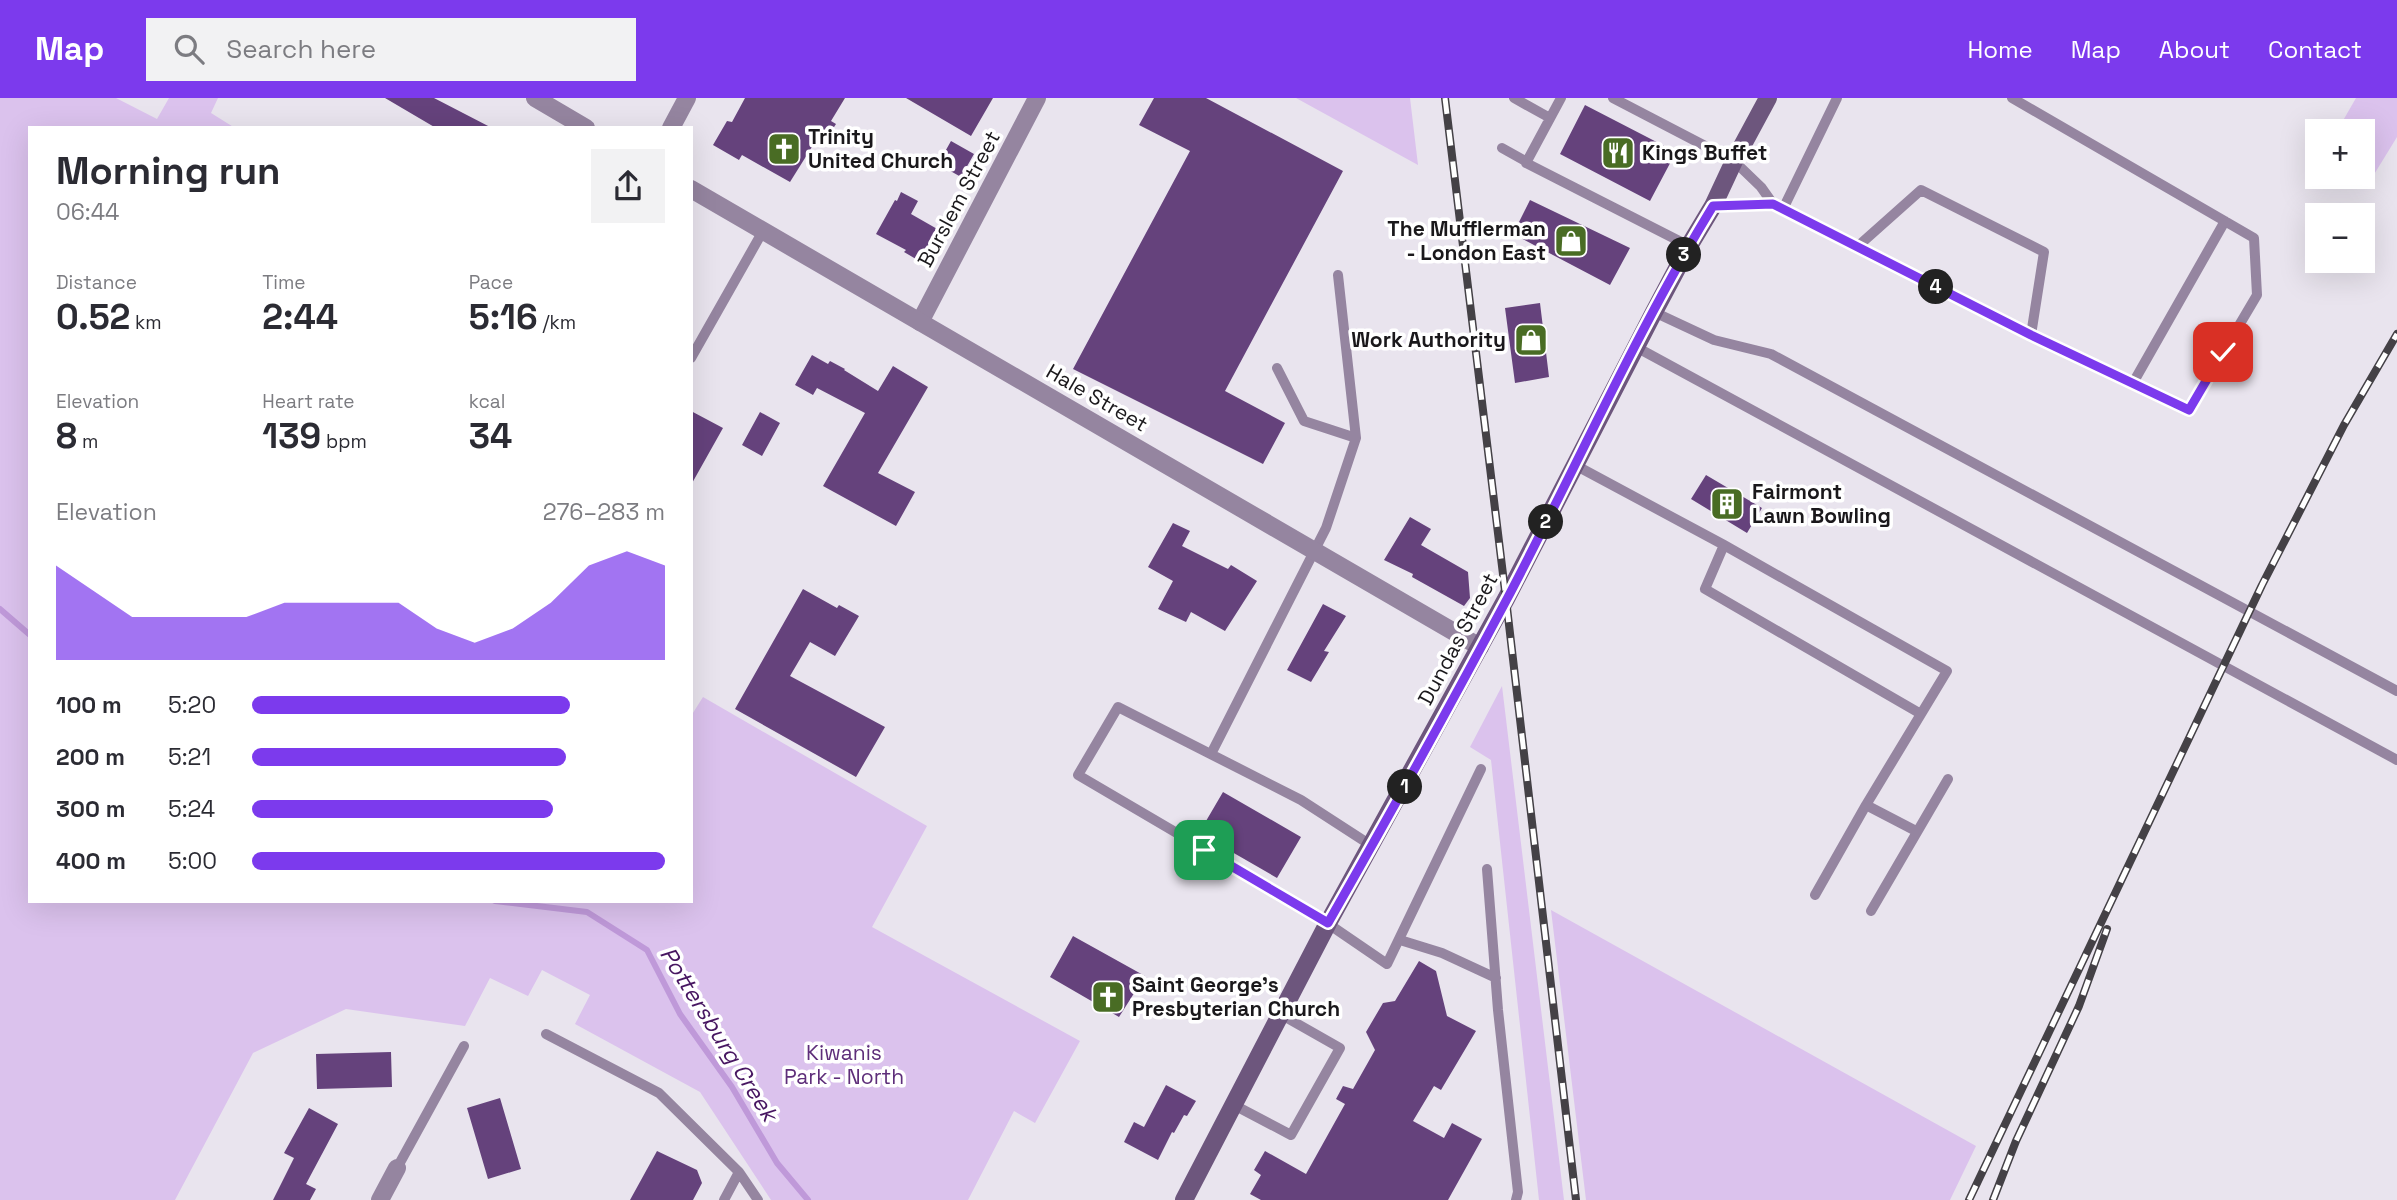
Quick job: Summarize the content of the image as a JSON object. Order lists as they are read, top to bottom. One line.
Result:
{"streets":{"main road":["Dundas Street"],"street":["Burslem Street","Hale Street"]},"crossings":[["Burslem Street","Hale Street"],["Hale Street","Dundas Street"]],"water":["Pottersburg Creek"],"parks":["Kiwanis Park - North"],"places":{"church":["Trinity United Church","Saint George's Presbyterian Church"],"restaurant":["Kings Buffet"],"shop":["The Mufflerman - London East","Work Authority"],"building":["Fairmont Lawn Bowling"]},"page":{"header":"Map","search":"Search here","nav":["Home","Map","About","Contact"],"map_buttons":["+","−"],"heading":["Morning run","06:44"],"pins":["3","4","2","1"],"stats":[["Distance","0.52 km"],["Time","2:44"],["Pace","5:16 /km"],["Elevation","8 m"],["Heart rate","139 bpm"],["kcal","34"]],"chart":["Elevation","276–283 m"],"list":[{"name":"100 m","note":"5:20"},{"name":"200 m","note":"5:21"},{"name":"300 m","note":"5:24"},{"name":"400 m","note":"5:00"}]}}
